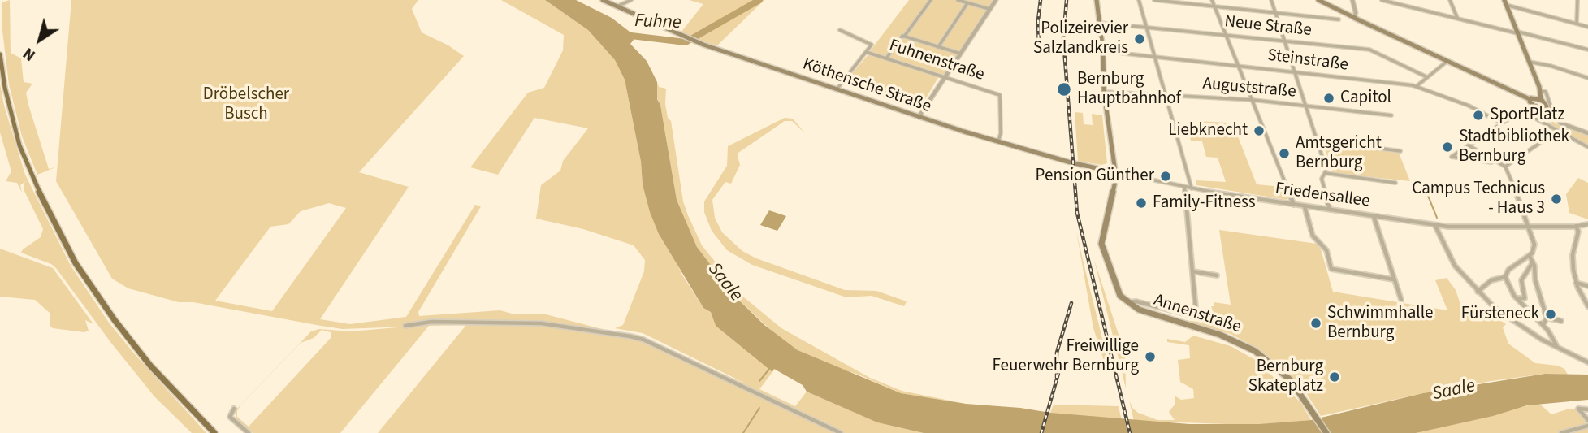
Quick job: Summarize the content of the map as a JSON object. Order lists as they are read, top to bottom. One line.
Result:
{"streets":{"main road":["Köthensche Straße","Annenstraße"],"street":["Neue Straße","Fuhnenstraße","Steinstraße","Auguststraße","Friedensallee"]},"crossings":[["Neue Straße","Annenstraße"],["Fuhnenstraße","Köthensche Straße"],["Steinstraße","Annenstraße"],["Köthensche Straße","Friedensallee"],["Köthensche Straße","Annenstraße"],["Auguststraße","Annenstraße"],["Friedensallee","Annenstraße"]],"water":["Fuhne","Saale"],"parks":["Dröbelscher Busch"],"places":["Polizeirevier Salzlandkreis","Bernburg Hauptbahnhof","Capitol","SportPlatz","Liebknecht","Stadtbibliothek Bernburg","Amtsgericht Bernburg","Pension Günther","Campus Technicus - Haus 3","Family-Fitness","Fürsteneck","Schwimmhalle Bernburg","Freiwillige Feuerwehr Bernburg","Bernburg Skateplatz"],"north":"bottom left"}
